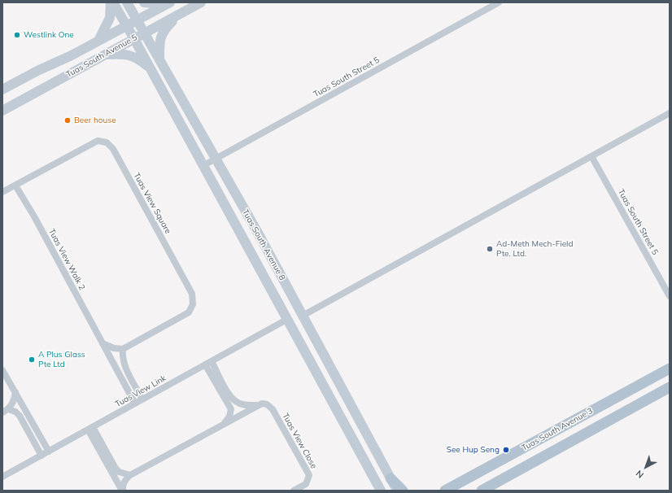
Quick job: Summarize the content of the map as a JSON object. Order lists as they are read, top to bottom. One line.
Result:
{"streets":{"main road":["Tuas South Avenue 3"],"street":["Tuas South Avenue 5","Tuas South Street 5","Tuas View Square","Tuas South Avenue 8","Tuas View Walk 2","Tuas View Link","Tuas View Close"]},"crossings":[["Tuas South Avenue 5","Tuas South Avenue 8"],["Tuas South Street 5","Tuas South Avenue 8"],["Tuas View Square","Tuas View Walk 2"],["Tuas South Avenue 8","Tuas View Link"],["Tuas View Walk 2","Tuas View Link"],["Tuas View Link","Tuas View Close"]],"places":["Westlink One","Beer house","Ad-Meth Mech-Field Pte. Ltd.","A Plus Glass Pte Ltd","See Hup Seng"],"north":"bottom left"}
